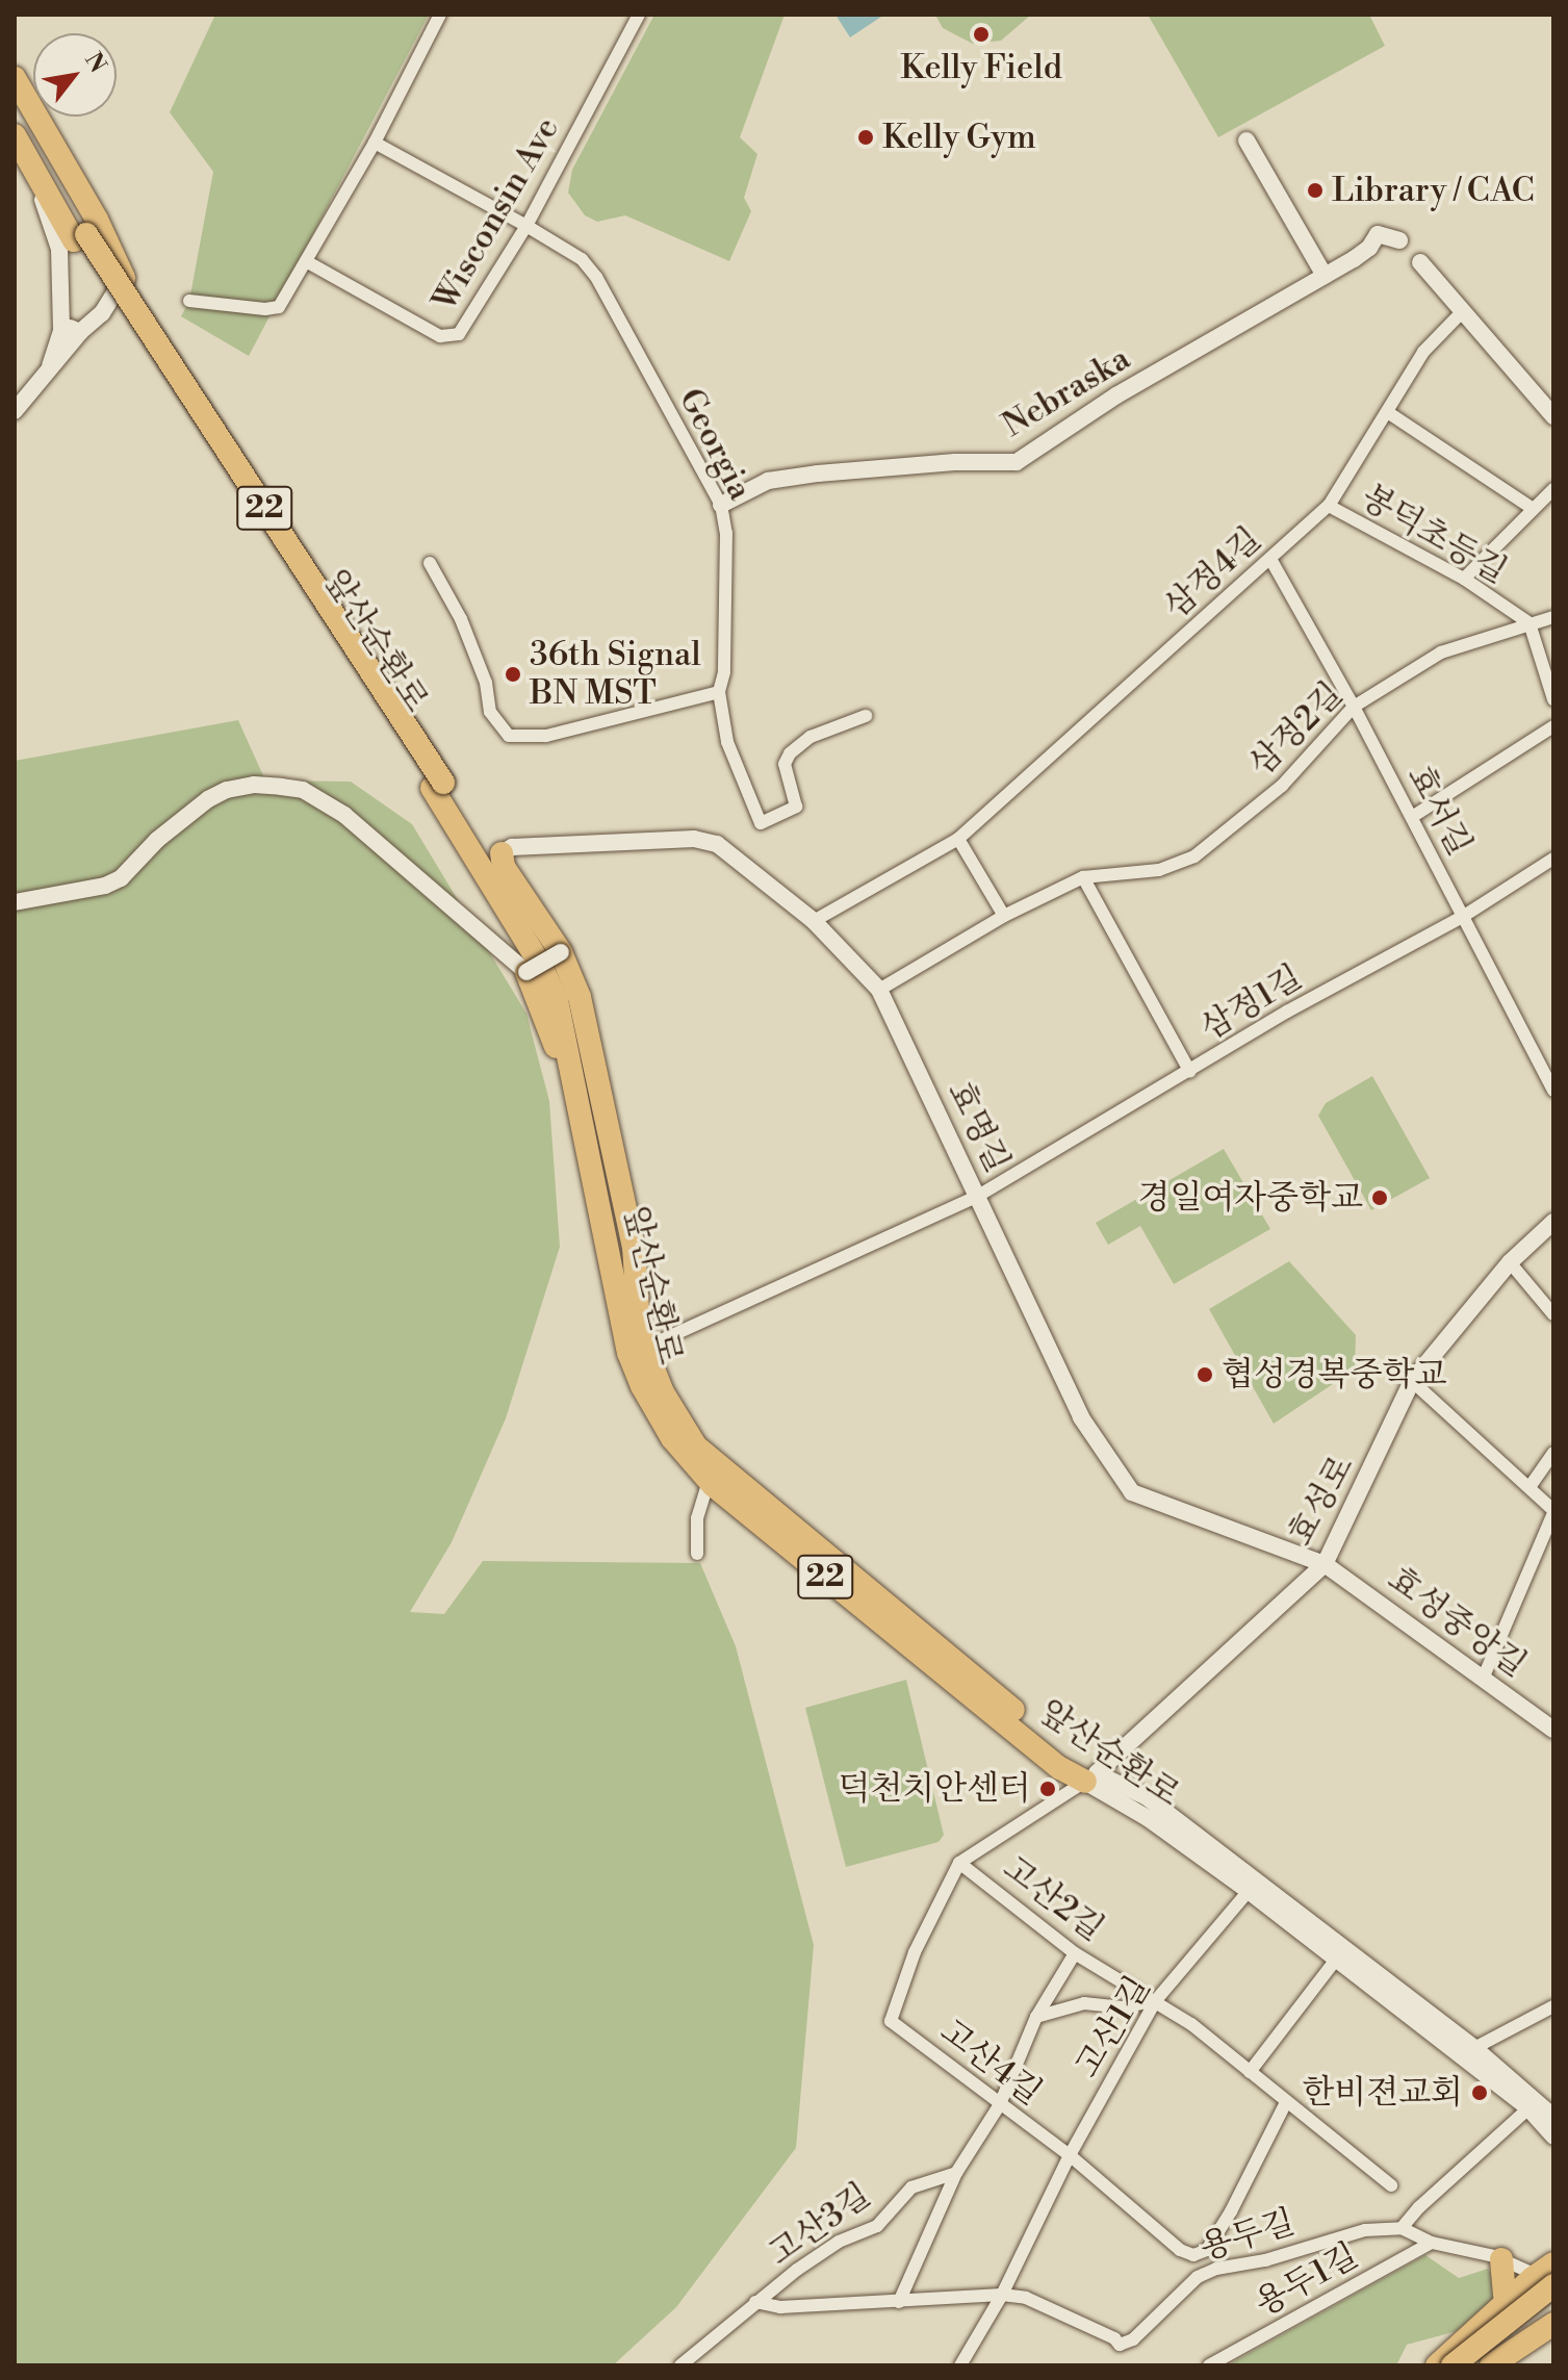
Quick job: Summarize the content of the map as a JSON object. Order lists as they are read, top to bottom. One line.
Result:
{"streets":{"highway":["22","앞산순환로"],"street":["Wisconsin Ave","Nebraska","Georgia","봉덕초등길","삼정4길","삼정2길","효서길","삼정1길","효명길","효성로","효성중앙길","고산2길","고산1길","고산4길","고산3길","용두길","용두1길"]},"crossings":[["Wisconsin Ave","Georgia"],["Nebraska","Georgia"],["봉덕초등길","삼정4길"],["봉덕초등길","삼정2길"],["삼정4길","효서길"],["삼정4길","효명길"],["앞산순환로","삼정1길"],["앞산순환로","효성로"],["앞산순환로","고산2길"],["앞산순환로","고산1길"],["삼정2길","효서길"],["삼정2길","효명길"],["효서길","삼정1길"],["삼정1길","효명길"],["효명길","효성로"],["효명길","효성중앙길"],["효성로","효성중앙길"],["효성로","고산2길"],["고산2길","고산1길"],["고산2길","고산4길"],["고산1길","고산4길"],["고산1길","용두길"],["고산3길","용두길"]],"places":["Kelly Field","Kelly Gym","Library / CAC","36th Signal BN MST","경일여자중학교","협성경복중학교","덕천치안센터","한비젼교회"],"north":"top right"}
